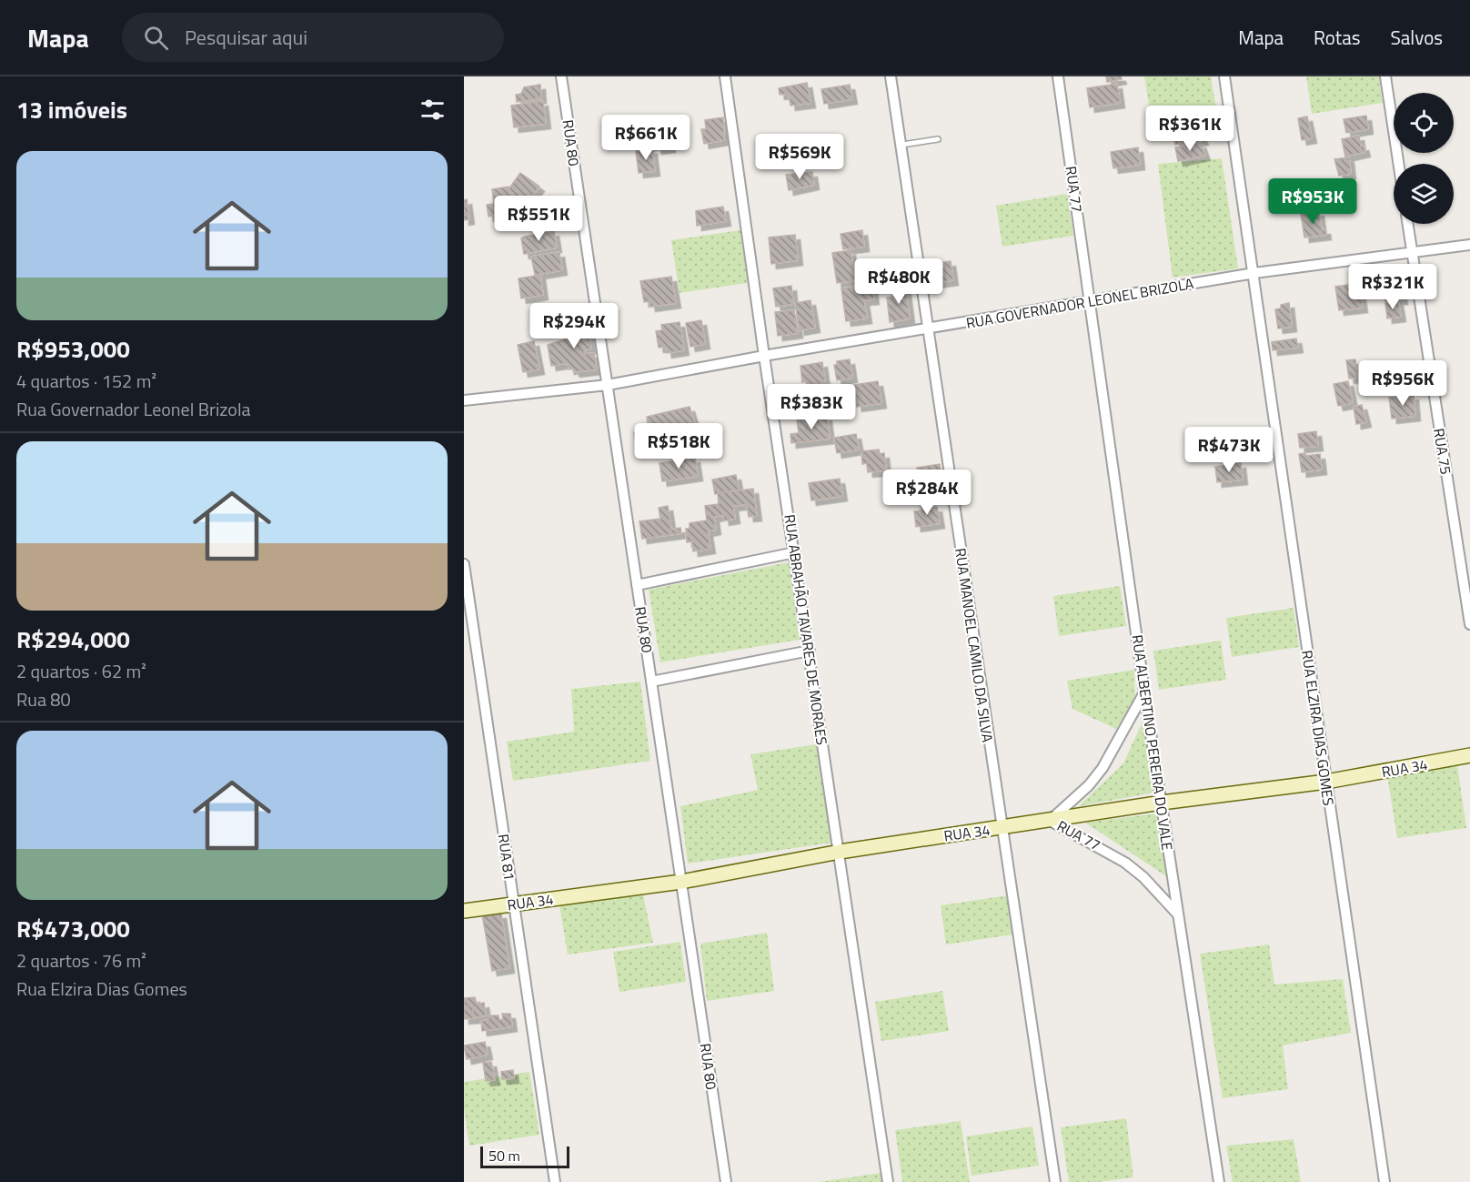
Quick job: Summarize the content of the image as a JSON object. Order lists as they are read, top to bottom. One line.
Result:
{"streets":{"street":["RUA 80","RUA 77","RUA GOVERNADOR LEONEL BRIZOLA","RUA 75","RUA ABRAHÃO TAVARES DE MORAES","RUA MANOEL CAMILO DA SILVA","RUA ELZIRA DIAS GOMES","RUA ALBERTINO PEREIRA DO VALE","RUA 34","RUA 81"]},"crossings":[["RUA 80","RUA GOVERNADOR LEONEL BRIZOLA"],["RUA 80","RUA 34"],["RUA 77","RUA GOVERNADOR LEONEL BRIZOLA"],["RUA 77","RUA ALBERTINO PEREIRA DO VALE"],["RUA 77","RUA 34"],["RUA GOVERNADOR LEONEL BRIZOLA","RUA 75"],["RUA GOVERNADOR LEONEL BRIZOLA","RUA ABRAHÃO TAVARES DE MORAES"],["RUA GOVERNADOR LEONEL BRIZOLA","RUA MANOEL CAMILO DA SILVA"],["RUA GOVERNADOR LEONEL BRIZOLA","RUA ELZIRA DIAS GOMES"],["RUA GOVERNADOR LEONEL BRIZOLA","RUA ALBERTINO PEREIRA DO VALE"],["RUA ABRAHÃO TAVARES DE MORAES","RUA 34"],["RUA MANOEL CAMILO DA SILVA","RUA 34"],["RUA ELZIRA DIAS GOMES","RUA 34"],["RUA ALBERTINO PEREIRA DO VALE","RUA 34"],["RUA 34","RUA 81"]],"scale_bar":"50 m","page":{"header":"Mapa","search":"Pesquisar aqui","nav":["Mapa","Rotas","Salvos"],"heading":"13 imóveis","price":["R$361K","R$661K","R$569K","R$953K","R$551K","R$480K","R$321K","R$294K","R$956K","R$383K","R$518K","R$473K","R$284K"],"list":[{"name":"R$953,000","note":"4 quartos · 152 m² · Rua Governador Leonel Brizola"},{"name":"R$294,000","note":"2 quartos · 62 m² · Rua 80"},{"name":"R$473,000","note":"2 quartos · 76 m² · Rua Elzira Dias Gomes"}],"scale":"50 m"}}
